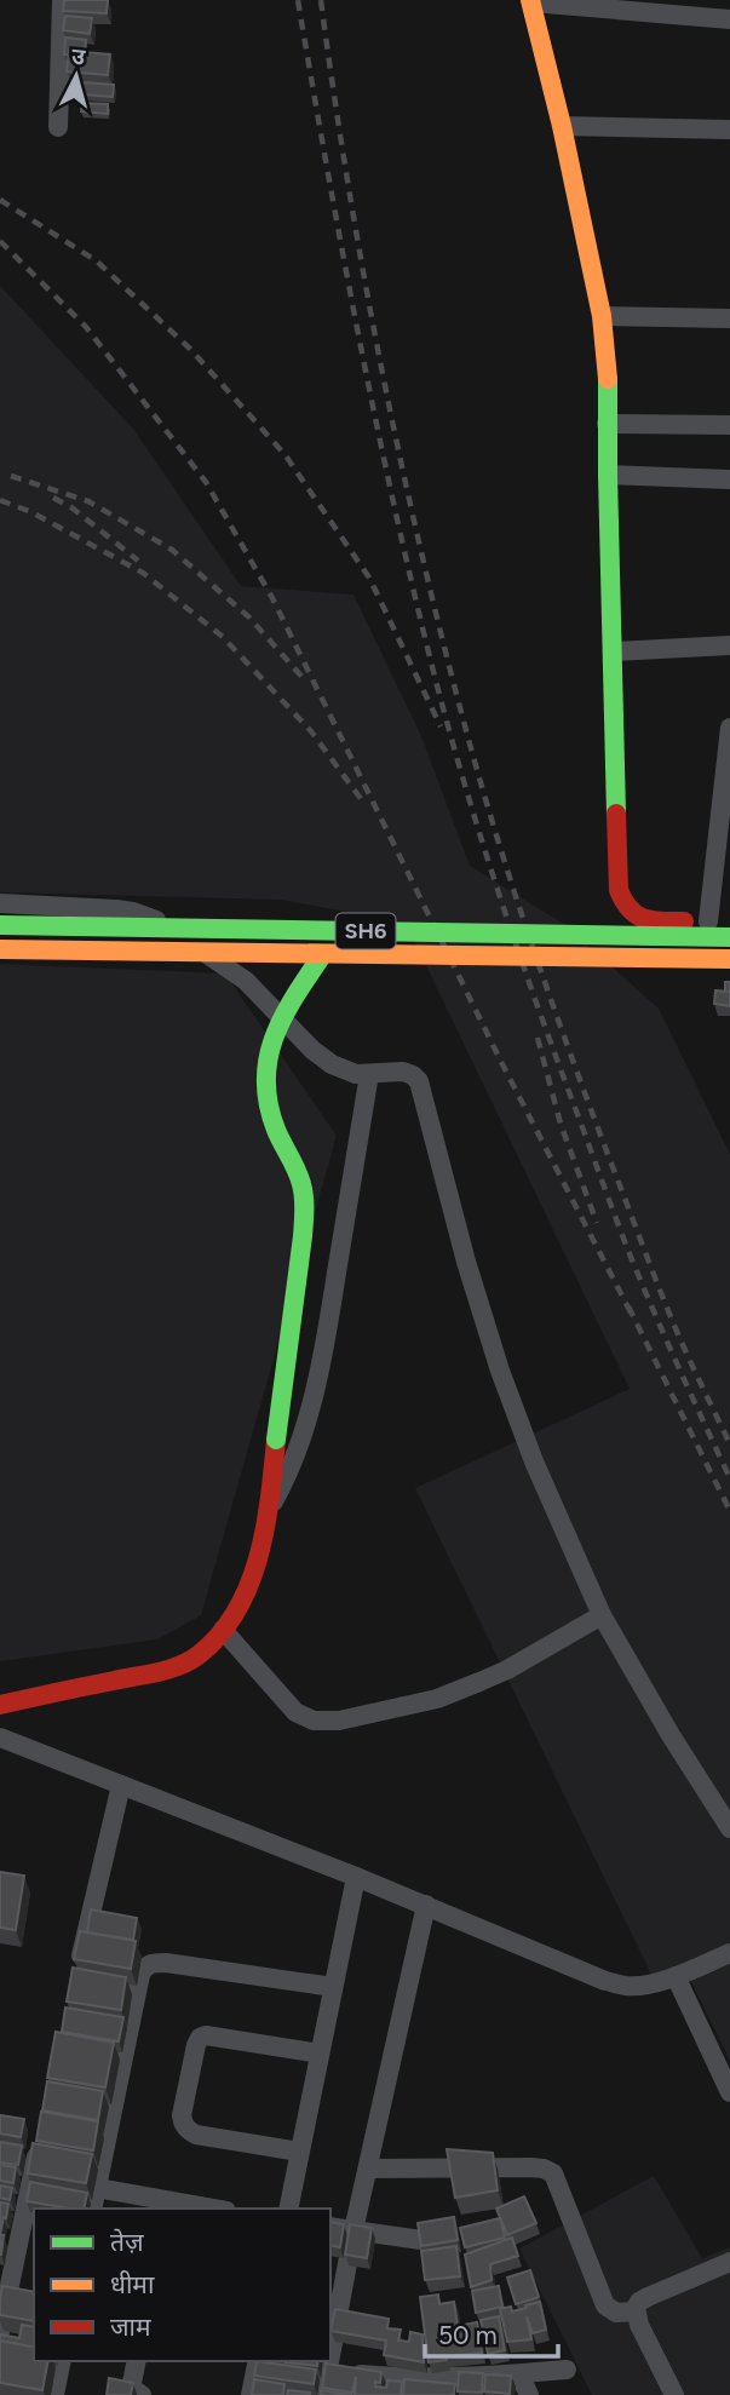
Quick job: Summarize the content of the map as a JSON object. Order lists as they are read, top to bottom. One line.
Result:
{"streets":{"main road":["SH6"]},"legend":["तेज़","धीमा","जाम"],"scale_bar":"50 m","north":"top"}
